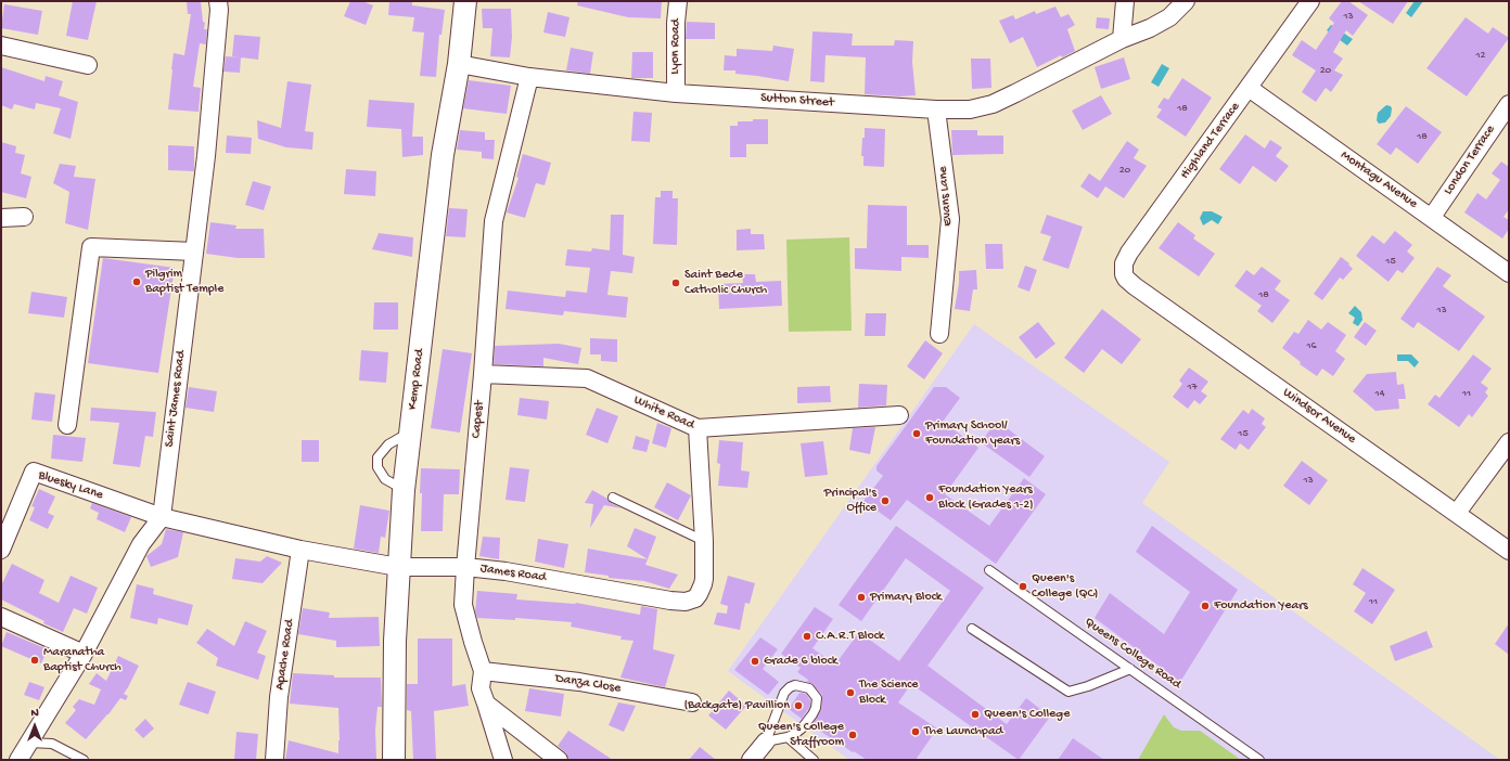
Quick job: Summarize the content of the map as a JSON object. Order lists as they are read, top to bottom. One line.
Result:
{"streets":{"street":["Lyon Road","Sutton Street","Highland Terrace","London Terrace","Montagu Avenue","Evans Lane","Kemp Road","Saint James Road","White Road","Windsor Avenue","Capest","Bluesky Lane","James Road","Apache Road","Danza Close"],"lane":["Queens College Road"]},"crossings":[["Lyon Road","Sutton Street"],["Sutton Street","Evans Lane"],["Sutton Street","Kemp Road"],["Sutton Street","Capest"],["Highland Terrace","Montagu Avenue"],["Highland Terrace","Windsor Avenue"],["London Terrace","Montagu Avenue"],["Kemp Road","James Road"],["Saint James Road","Bluesky Lane"],["Saint James Road","James Road"],["White Road","Capest"],["White Road","James Road"],["Capest","James Road"],["Capest","Danza Close"],["Bluesky Lane","James Road"],["James Road","Apache Road"]],"places":["Pilgrim Baptist Temple","Saint Bede Catholic Church","Primary School/ Foundation years","Foundation Years Block (Grades 1-2)","Principal's Office","Queen's College (QC)","Primary Block","Foundation Years","C.A.R.T Block","Maranatha Baptist Church","Grade 6 block","The Science Block","(Backgate) Pavillion","Queen's College","The Launchpad","Queen's College Staffroom"],"house_numbers":["13","12","20","18","18","20","15","18","13","16","17","14","11","15","13","11"],"north":"top"}
